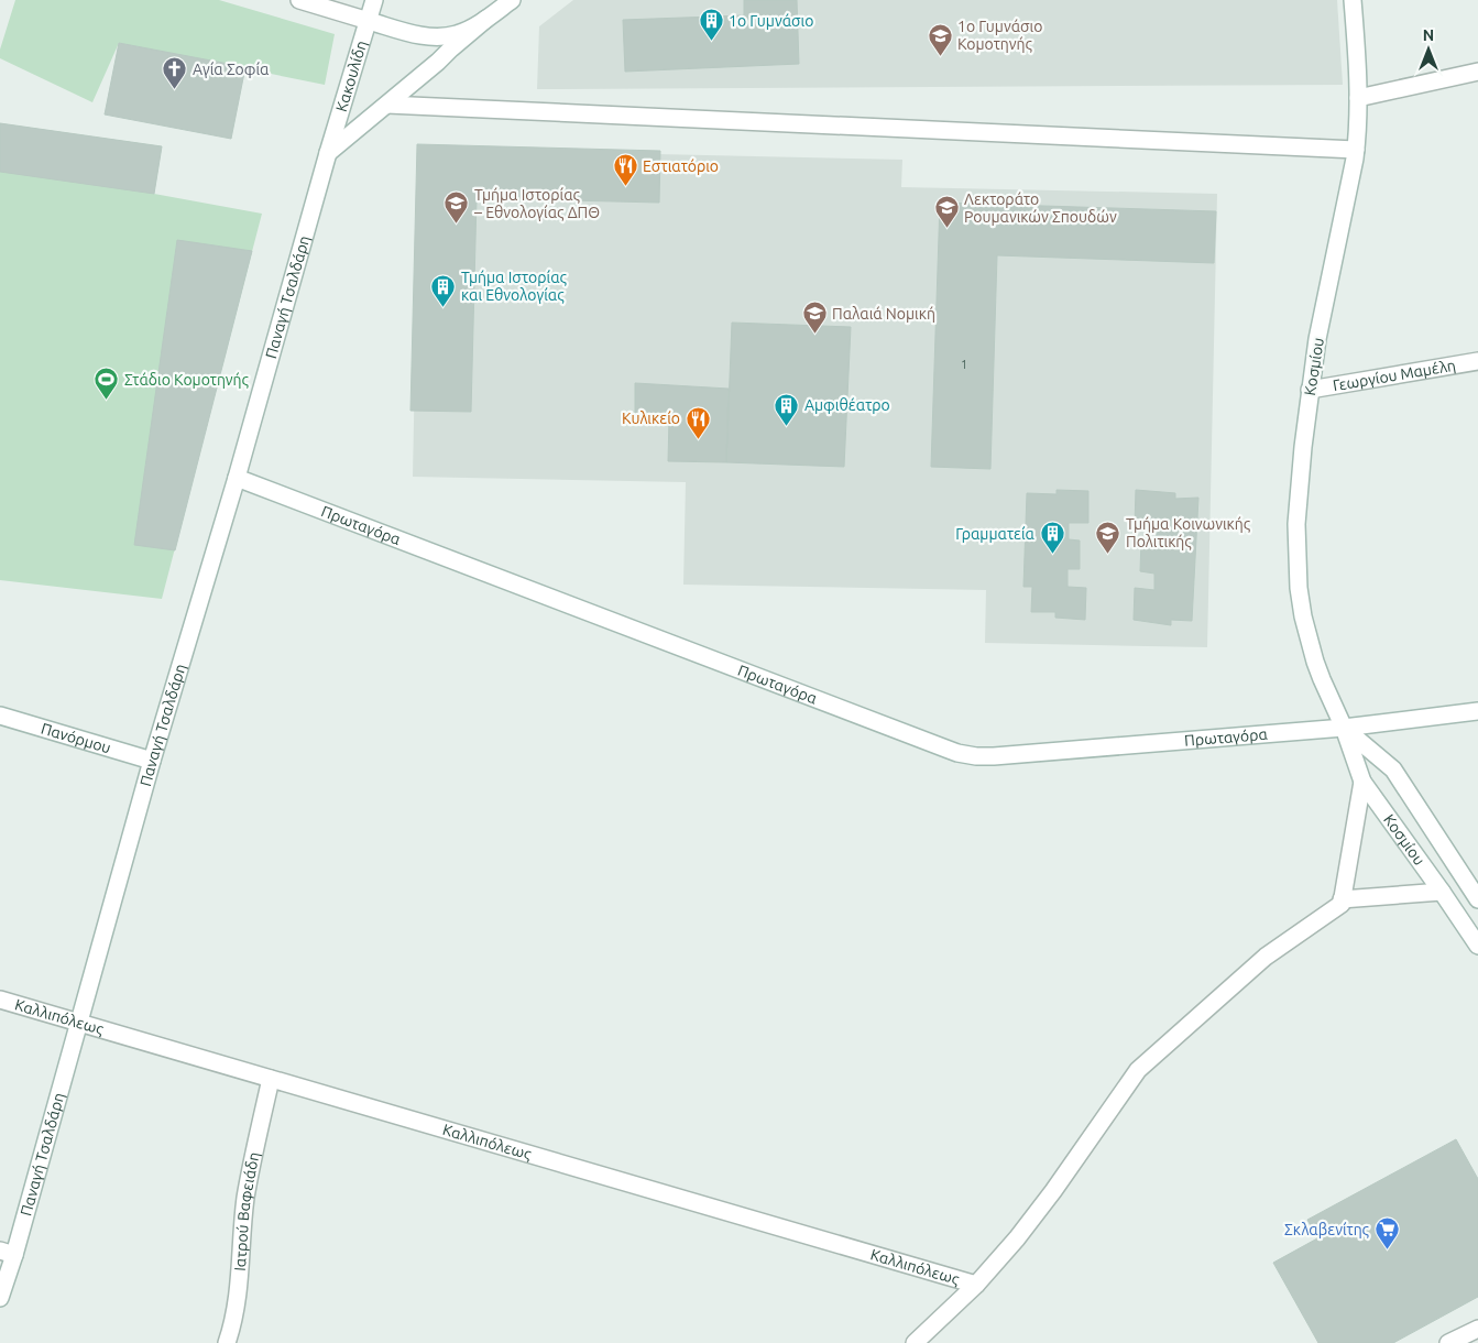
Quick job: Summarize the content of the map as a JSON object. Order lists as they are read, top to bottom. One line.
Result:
{"streets":{"street":["Κακουλίδη","Παναγή Τσαλδάρη","Κοσμίου","Γεωργίου Μαμέλη","Πρωταγόρα","Πανόρμου","Καλλιπόλεως","Ιατρού Βαφειάδη"]},"crossings":[["Κακουλίδη","Παναγή Τσαλδάρη"],["Παναγή Τσαλδάρη","Πρωταγόρα"],["Παναγή Τσαλδάρη","Πανόρμου"],["Παναγή Τσαλδάρη","Καλλιπόλεως"],["Κοσμίου","Γεωργίου Μαμέλη"],["Κοσμίου","Πρωταγόρα"],["Καλλιπόλεως","Ιατρού Βαφειάδη"]],"places":{"building":["1ο Γυμνάσιο","Τμήμα Ιστορίας και Εθνολογίας","Αμφιθέατρο","Γραμματεία"],"school or university":["1ο Γυμνάσιο Κομοτηνής","Τμήμα Ιστορίας – Εθνολογίας ΔΠΘ","Λεκτοράτο Ρουμανικών Σπουδών","Παλαιά Νομική","Τμήμα Κοινωνικής Πολιτικής"],"church":["Αγία Σοφία"],"restaurant":["Εστιατόριο","Κυλικείο"],"sports":["Στάδιο Κομοτηνής"],"supermarket":["Σκλαβενίτης"]},"house_numbers":["1"],"north":"top"}
